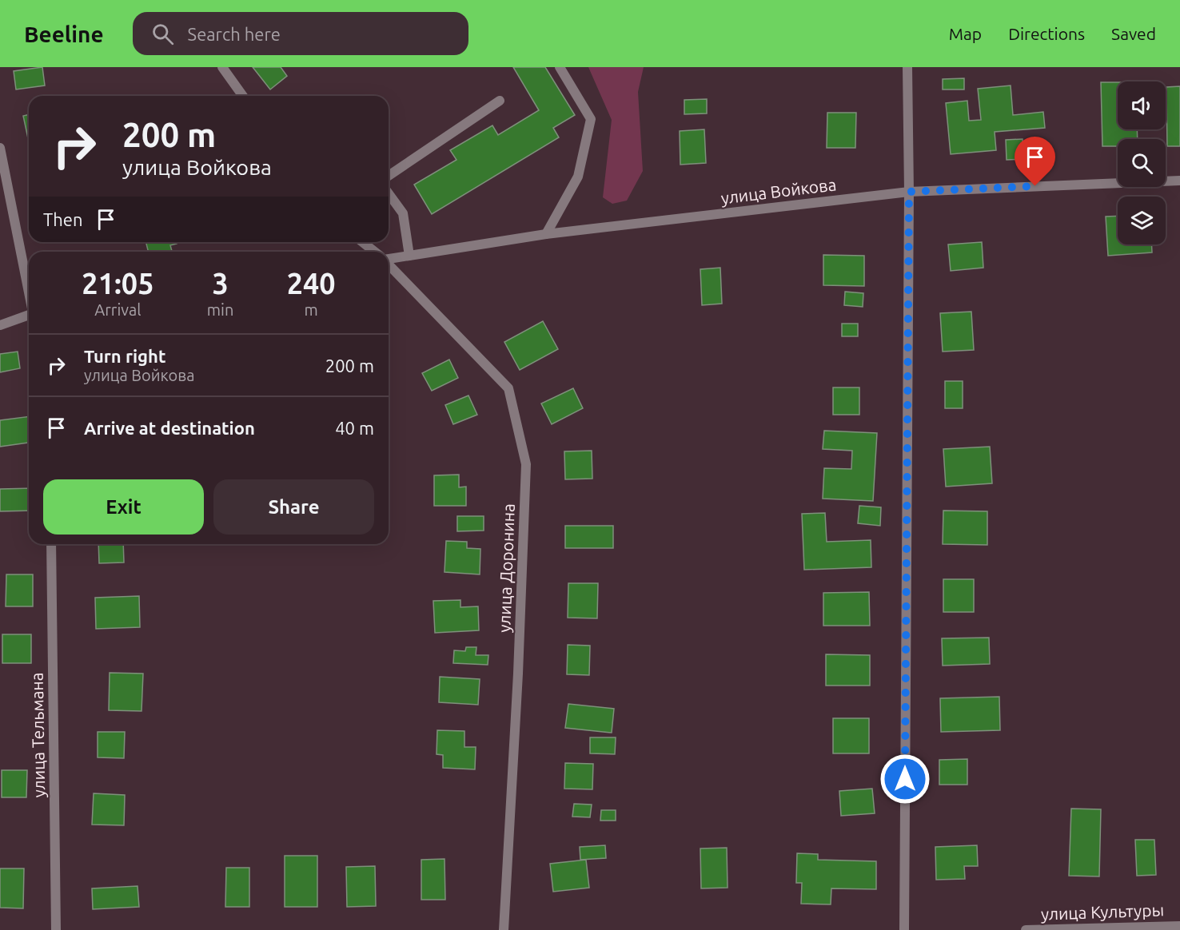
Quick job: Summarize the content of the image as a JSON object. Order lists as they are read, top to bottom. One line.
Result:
{"streets":{"street":["улица Войкова","улица Доронина","улица Тельмана","улица Культуры"]},"page":{"header":"Beeline","search":"Search here","nav":["Map","Directions","Saved"],"turn":["200 m","улица Войкова"],"then":"Then","eta":["21:05","Arrival","3","min","240","m"],"list":[{"name":"Turn right","note":"улица Войкова","value":"200 m"},{"name":"Arrive at destination","value":"40 m"}],"buttons":["Exit","Share"]}}
